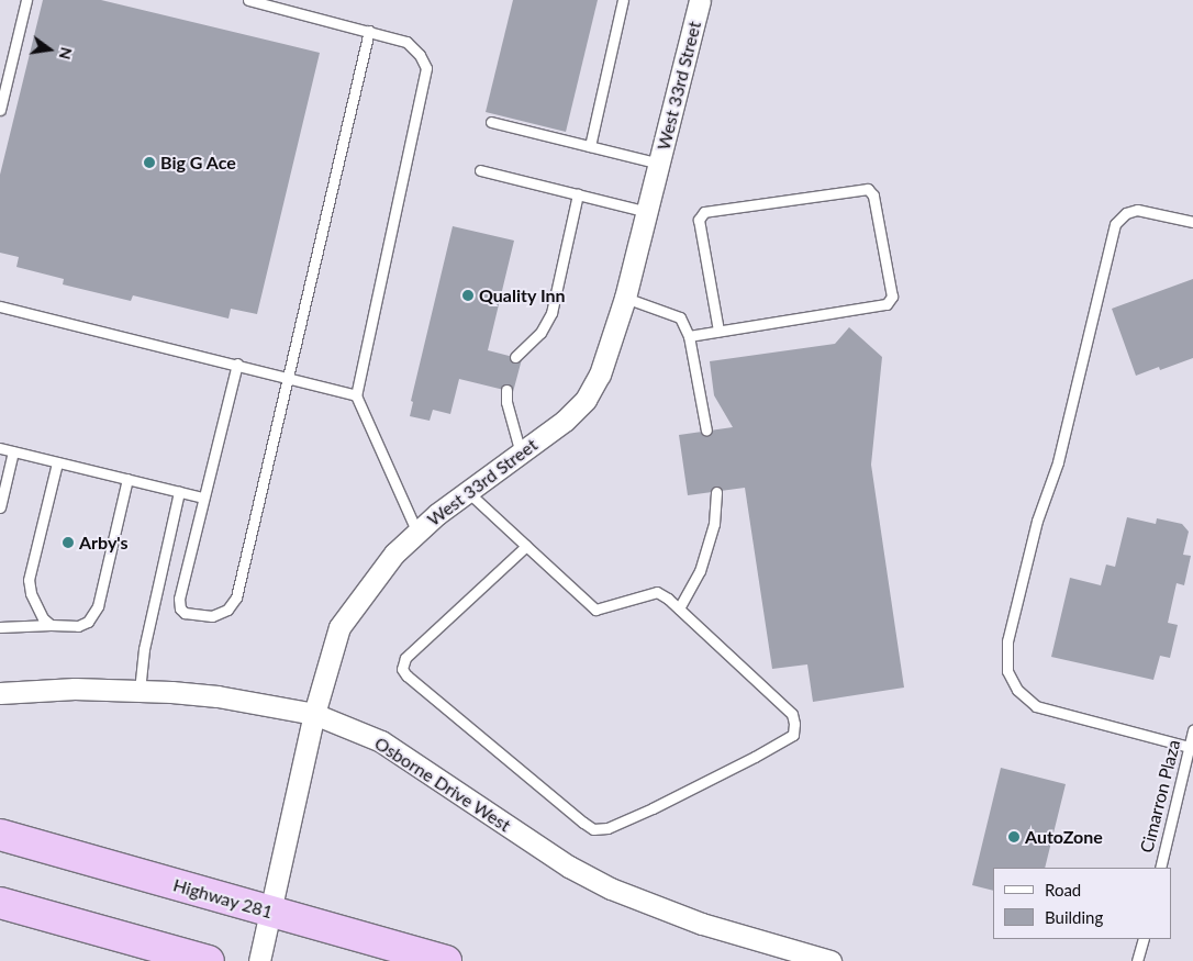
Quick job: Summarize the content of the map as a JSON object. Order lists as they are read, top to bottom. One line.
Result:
{"streets":{"highway":["Highway 281"],"street":["West 33rd Street","Osborne Drive West"],"lane":["Cimarron Plaza"]},"crossings":[["West 33rd Street","Osborne Drive West"],["West 33rd Street","Highway 281"]],"places":["Big G Ace","Quality Inn","Arby's","AutoZone"],"legend":["Road","Building"],"north":"right"}
